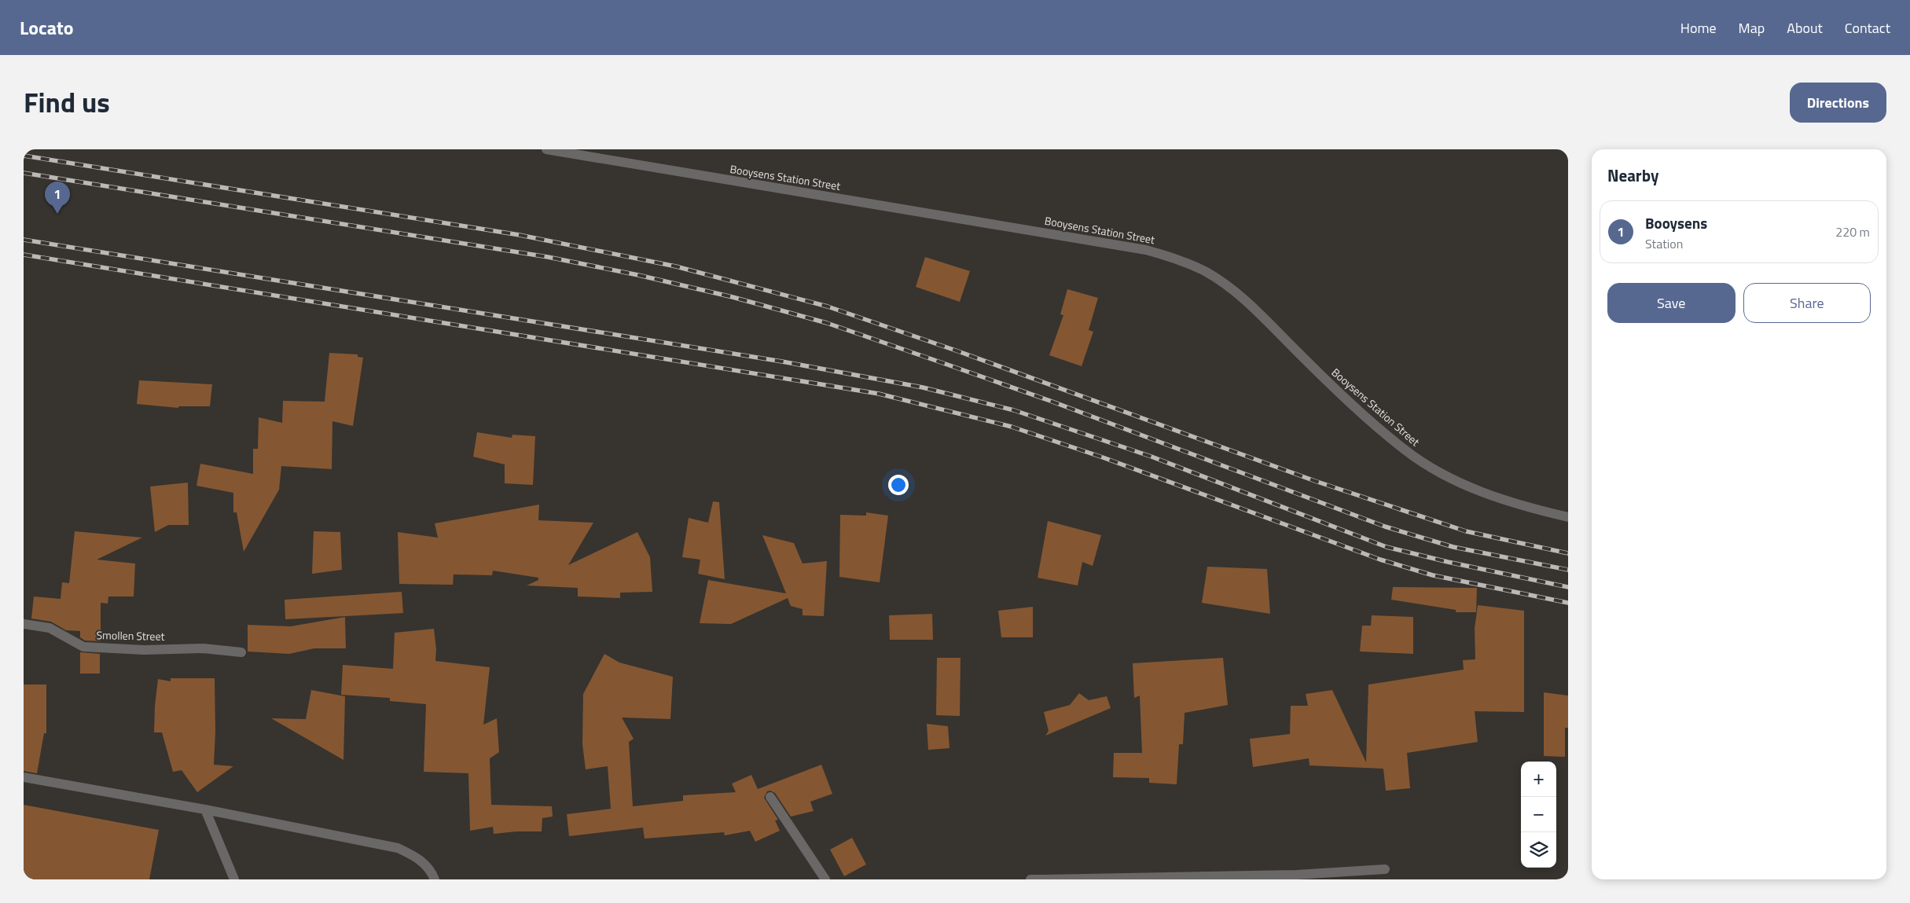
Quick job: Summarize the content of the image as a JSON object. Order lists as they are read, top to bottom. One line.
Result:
{"streets":{"street":["Booysens Station Street","Smollen Street"]},"page":{"header":"Locato","nav":["Home","Map","About","Contact"],"title":"Find us","buttons":["Directions",["Save","Share"]],"heading":"Nearby","pins":"1","list":[{"mark":"1","name":"Booysens","note":"Station","value":"220 m"}],"map_buttons":["+","−"]}}
